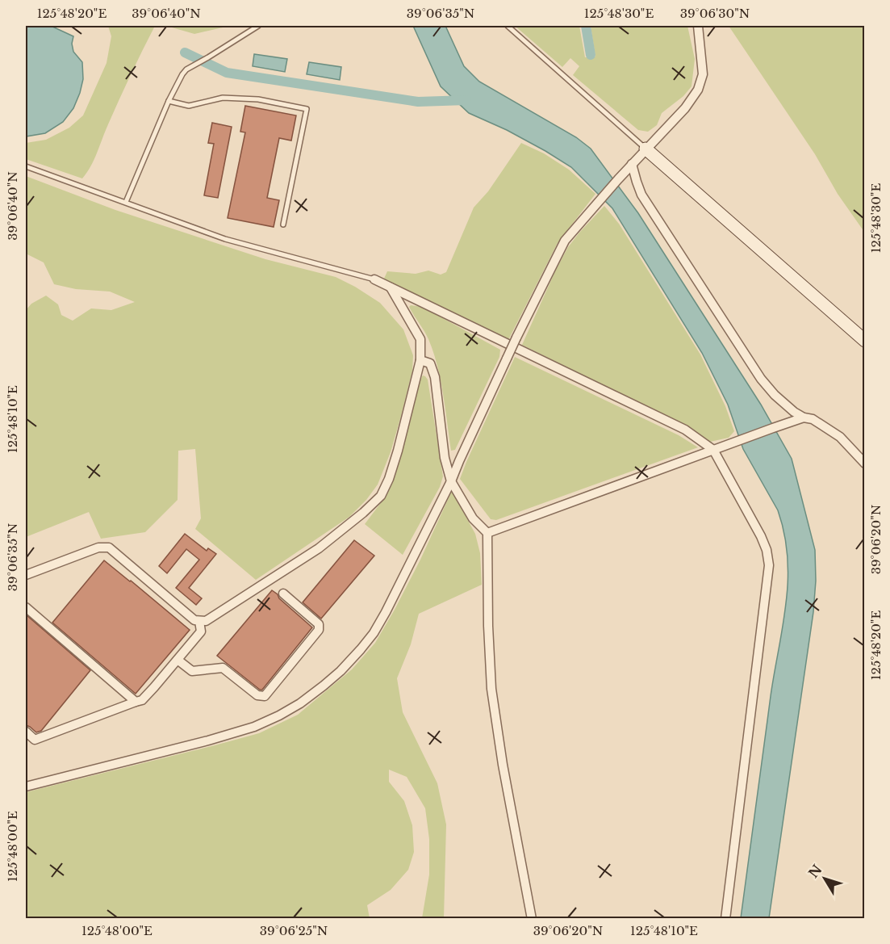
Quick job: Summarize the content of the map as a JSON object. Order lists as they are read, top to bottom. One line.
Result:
{"north":"top left","coordinates":["125°48'20\"E","39°06'40\"N","39°06'35\"N","125°48'30\"E","39°06'30\"N","125°48'10\"E","39°06'20\"N","125°48'00\"E","39°06'25\"N"]}
